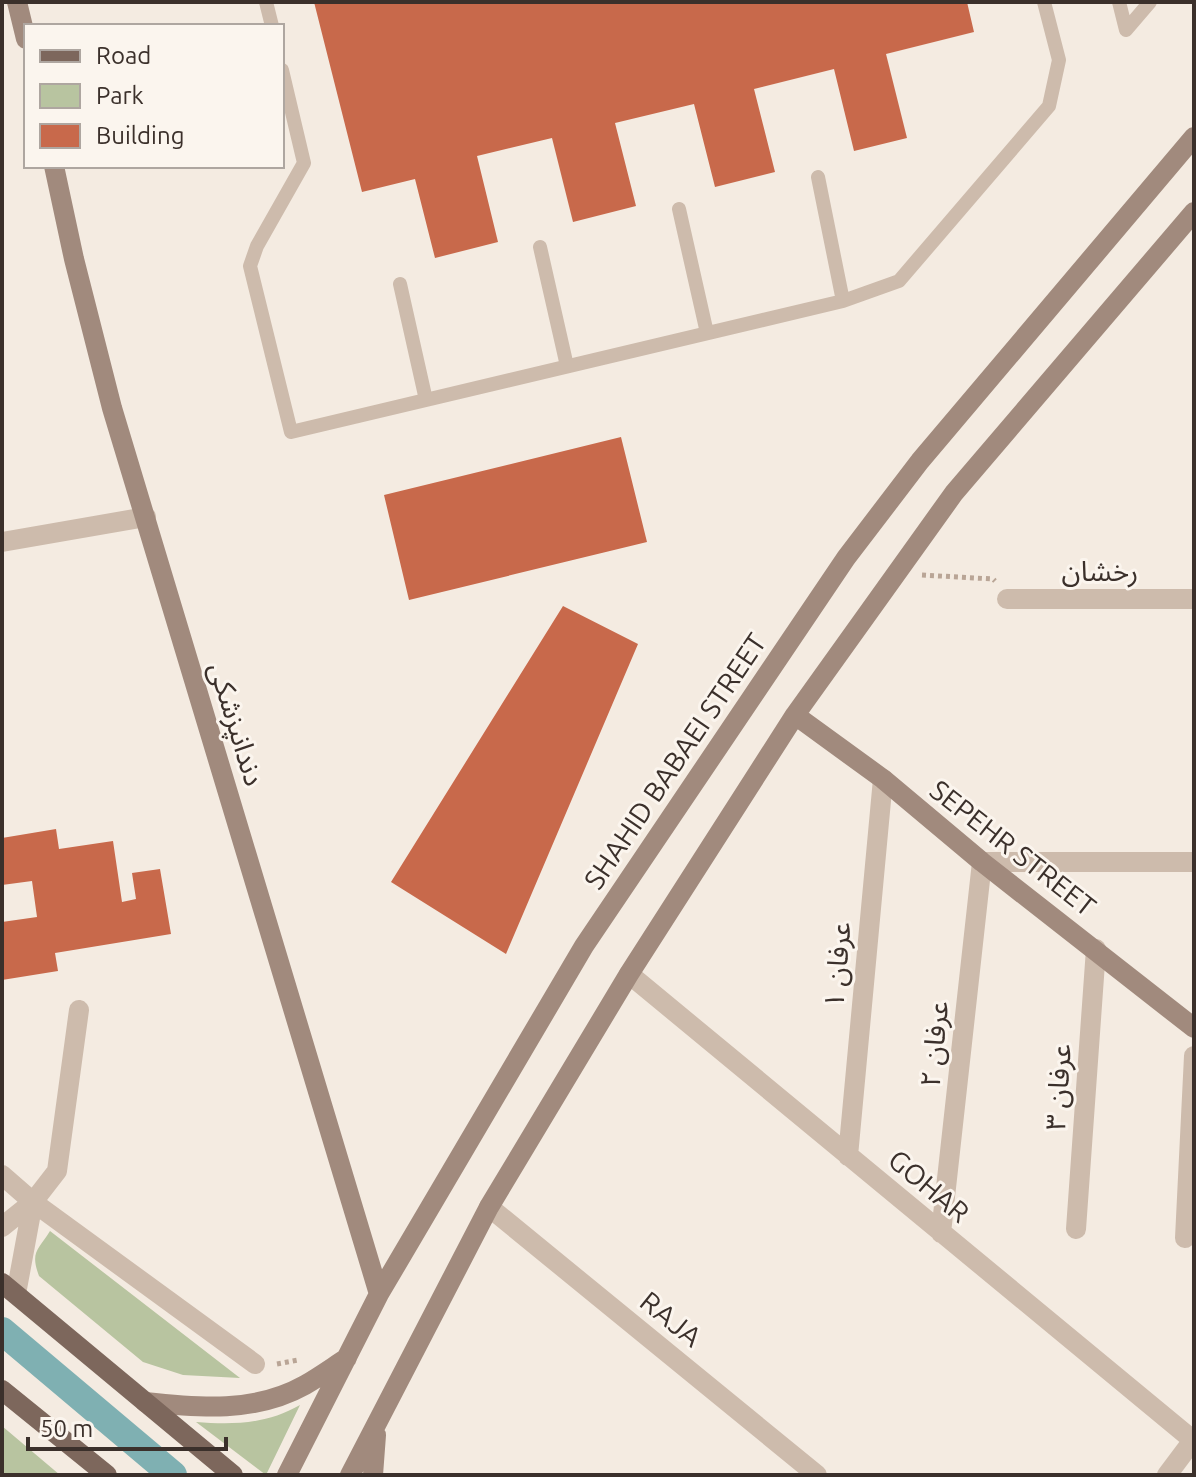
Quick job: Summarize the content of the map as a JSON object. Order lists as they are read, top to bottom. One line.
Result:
{"streets":{"main road":["دندانپزشکی","SHAHID BABAEI STREET","SEPEHR STREET"],"street":["رخشان","عرفان ۱","عرفان ۲","عرفان ۳","GOHAR","RAJA"]},"crossings":[["دندانپزشکی","SHAHID BABAEI STREET"],["SEPEHR STREET","عرفان ۱"],["SEPEHR STREET","عرفان ۲"],["SEPEHR STREET","عرفان ۳"],["عرفان ۱","GOHAR"],["عرفان ۲","GOHAR"]],"legend":["Road","Park","Building"],"scale_bar":"50 m"}
